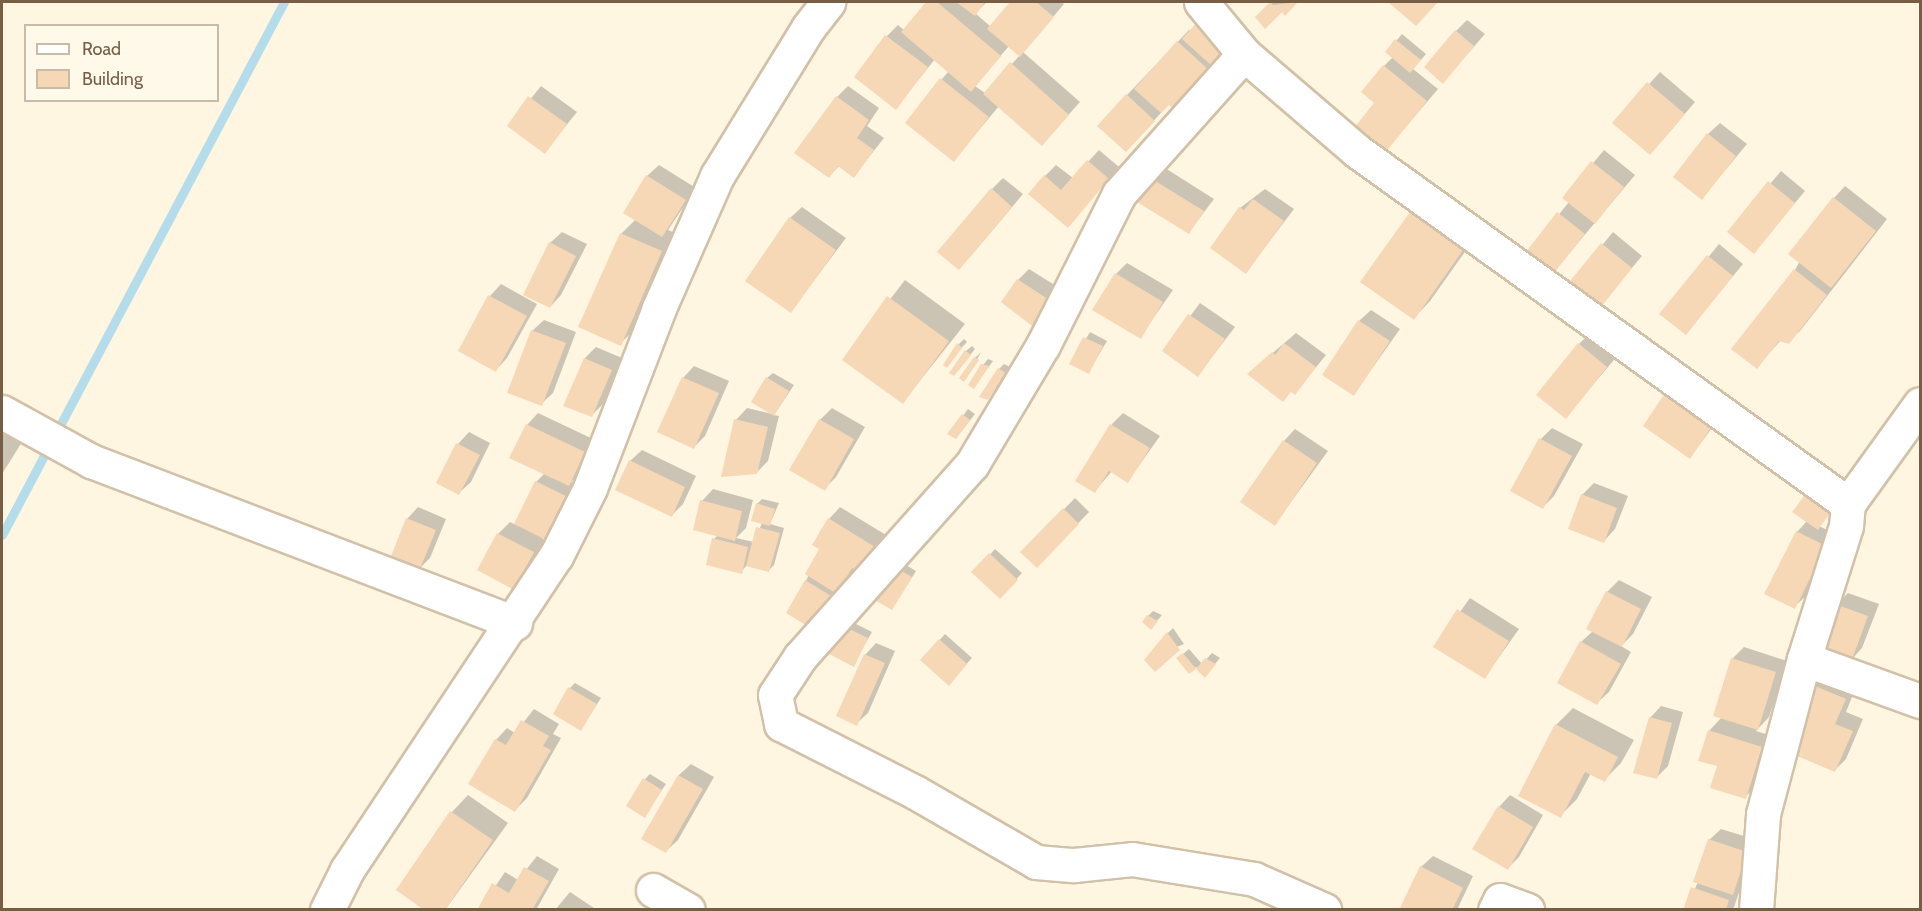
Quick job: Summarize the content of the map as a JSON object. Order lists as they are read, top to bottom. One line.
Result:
{"legend":["Road","Building"]}
